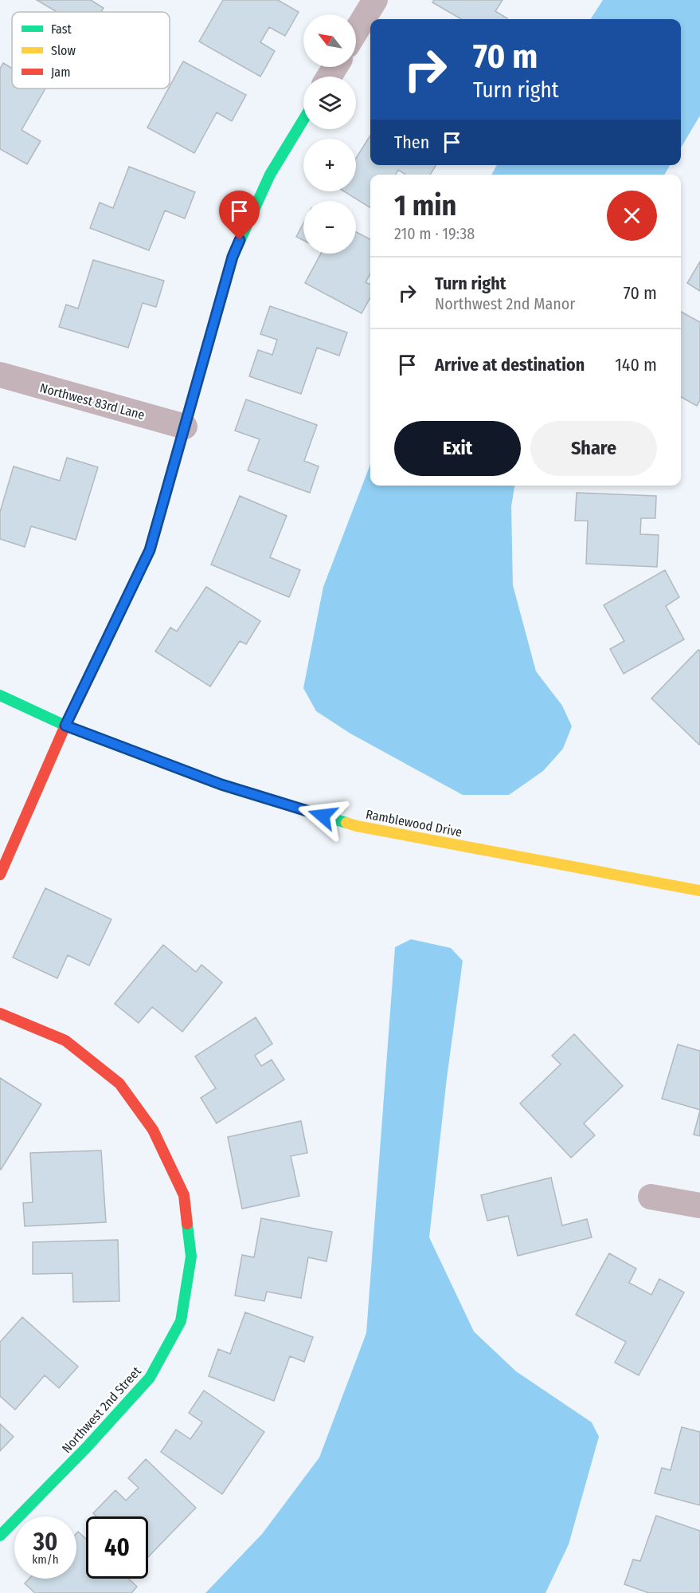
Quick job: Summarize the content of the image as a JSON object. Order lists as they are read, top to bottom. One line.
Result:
{"streets":{"street":["Northwest 83rd Lane","Ramblewood Drive","Northwest 2nd Street"]},"legend":["Fast","Slow","Jam"],"north":"top left","page":{"map_buttons":["+","−"],"turn":["70 m","Turn right"],"then":"Then","heading":["1 min","210 m · 19:38"],"list":[{"name":"Turn right","note":"Northwest 2nd Manor","value":"70 m"},{"name":"Arrive at destination","value":"140 m"}],"buttons":["Exit","Share"],"speed":"30 km/h","limit":"40"}}
